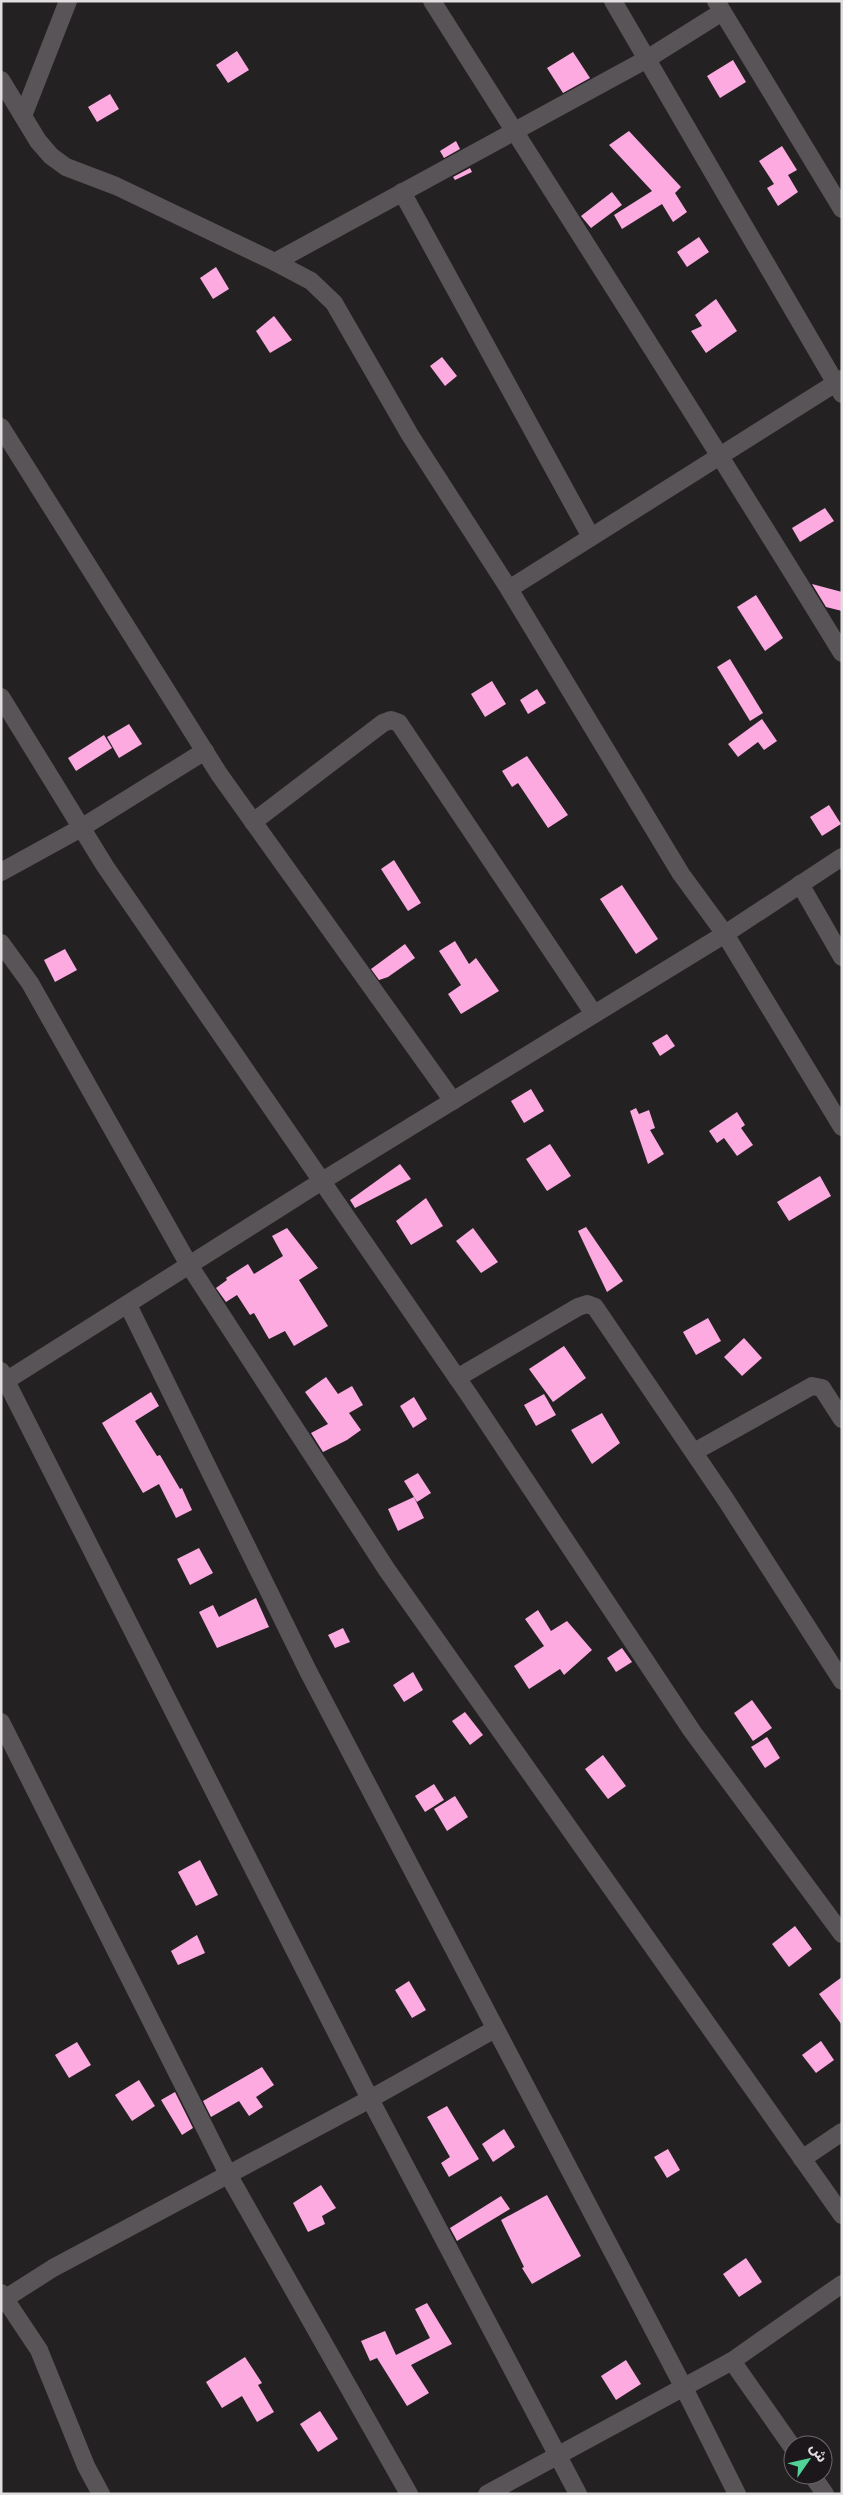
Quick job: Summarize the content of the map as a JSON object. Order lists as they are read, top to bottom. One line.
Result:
{"north":"top right"}
